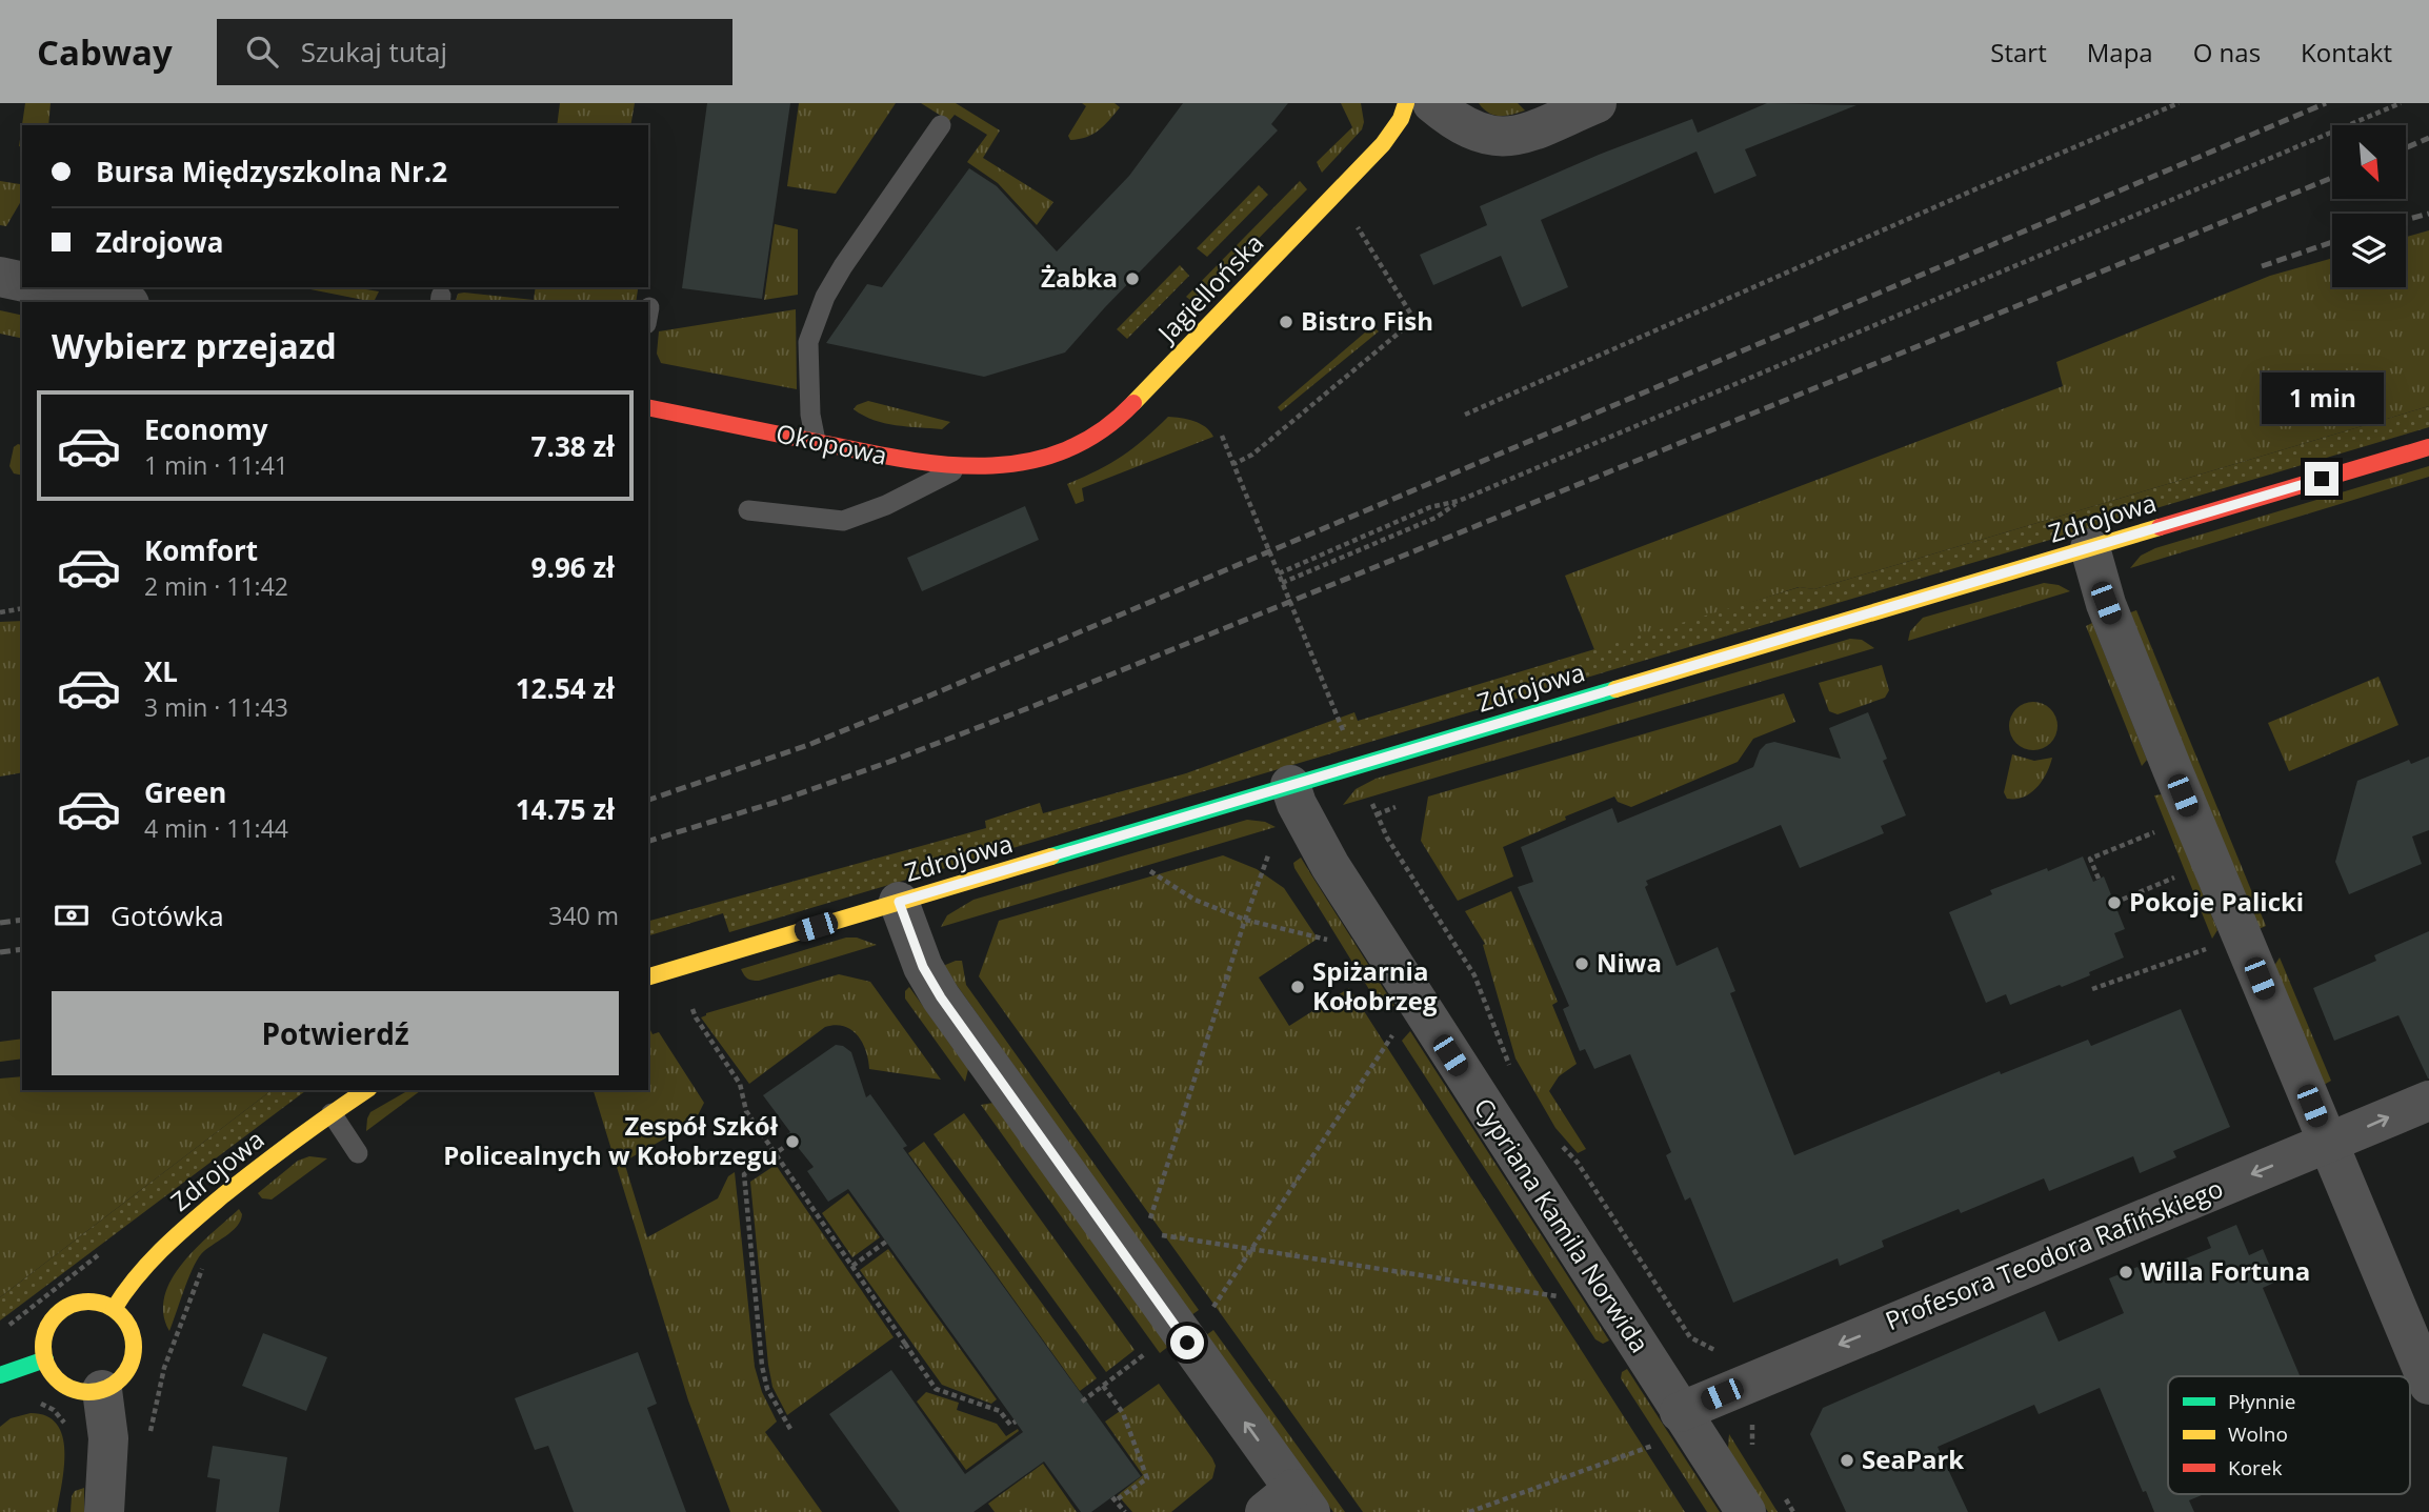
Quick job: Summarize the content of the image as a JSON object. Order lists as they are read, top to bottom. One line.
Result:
{"streets":{"street":["Jagiellońska","Okopowa","Zdrojowa","Cypriana Kamila Norwida","Profesora Teodora Rafińskiego"]},"crossings":[["Jagiellońska","Okopowa"],["Zdrojowa","Cypriana Kamila Norwida"],["Cypriana Kamila Norwida","Profesora Teodora Rafińskiego"]],"places":["Żabka","Bistro Fish","Pokoje Palicki","Niwa","Spiżarnia Kołobrzeg","Zespół Szkół Policealnych w Kołobrzegu","Willa Fortuna","SeaPark"],"legend":["Płynnie","Wolno","Korek"],"north":"bottom right","page":{"header":"Cabway","search":"Szukaj tutaj","nav":["Start","Mapa","O nas","Kontakt"],"banner":["Bursa Międzyszkolna Nr.2","Zdrojowa"],"heading":"Wybierz przejazd","bubble":"1 min","list":[{"name":"Economy","note":"1 min · 11:41","value":"7.38 zł"},{"name":"Komfort","note":"2 min · 11:42","value":"9.96 zł"},{"name":"XL","note":"3 min · 11:43","value":"12.54 zł"},{"name":"Green","note":"4 min · 11:44","value":"14.75 zł"}],"pay":["Gotówka","340 m"],"buttons":"Potwierdź"}}
